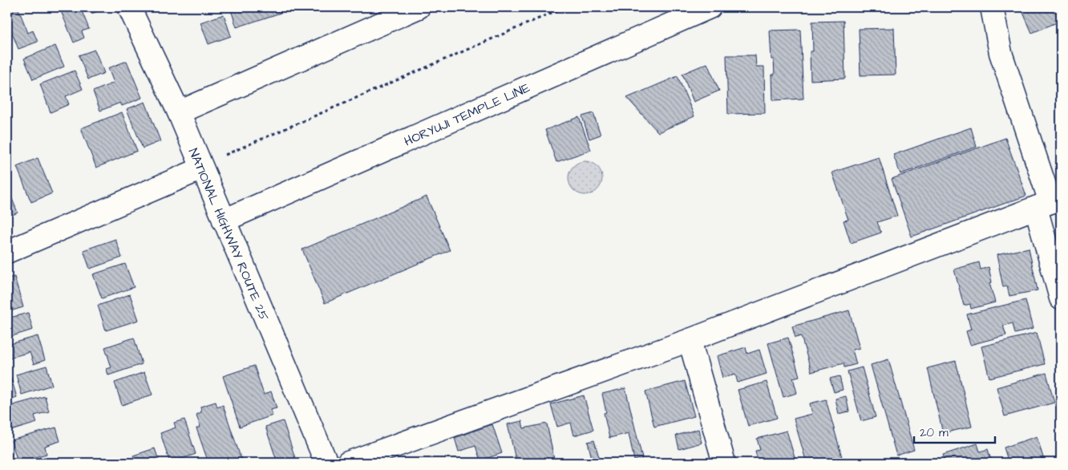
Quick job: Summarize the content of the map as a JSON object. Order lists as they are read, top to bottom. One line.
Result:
{"streets":{"main road":["HORYUJI TEMPLE LINE","NATIONAL HIGHWAY ROUTE 25"]},"crossings":[["HORYUJI TEMPLE LINE","NATIONAL HIGHWAY ROUTE 25"]],"scale_bar":"20 m"}
